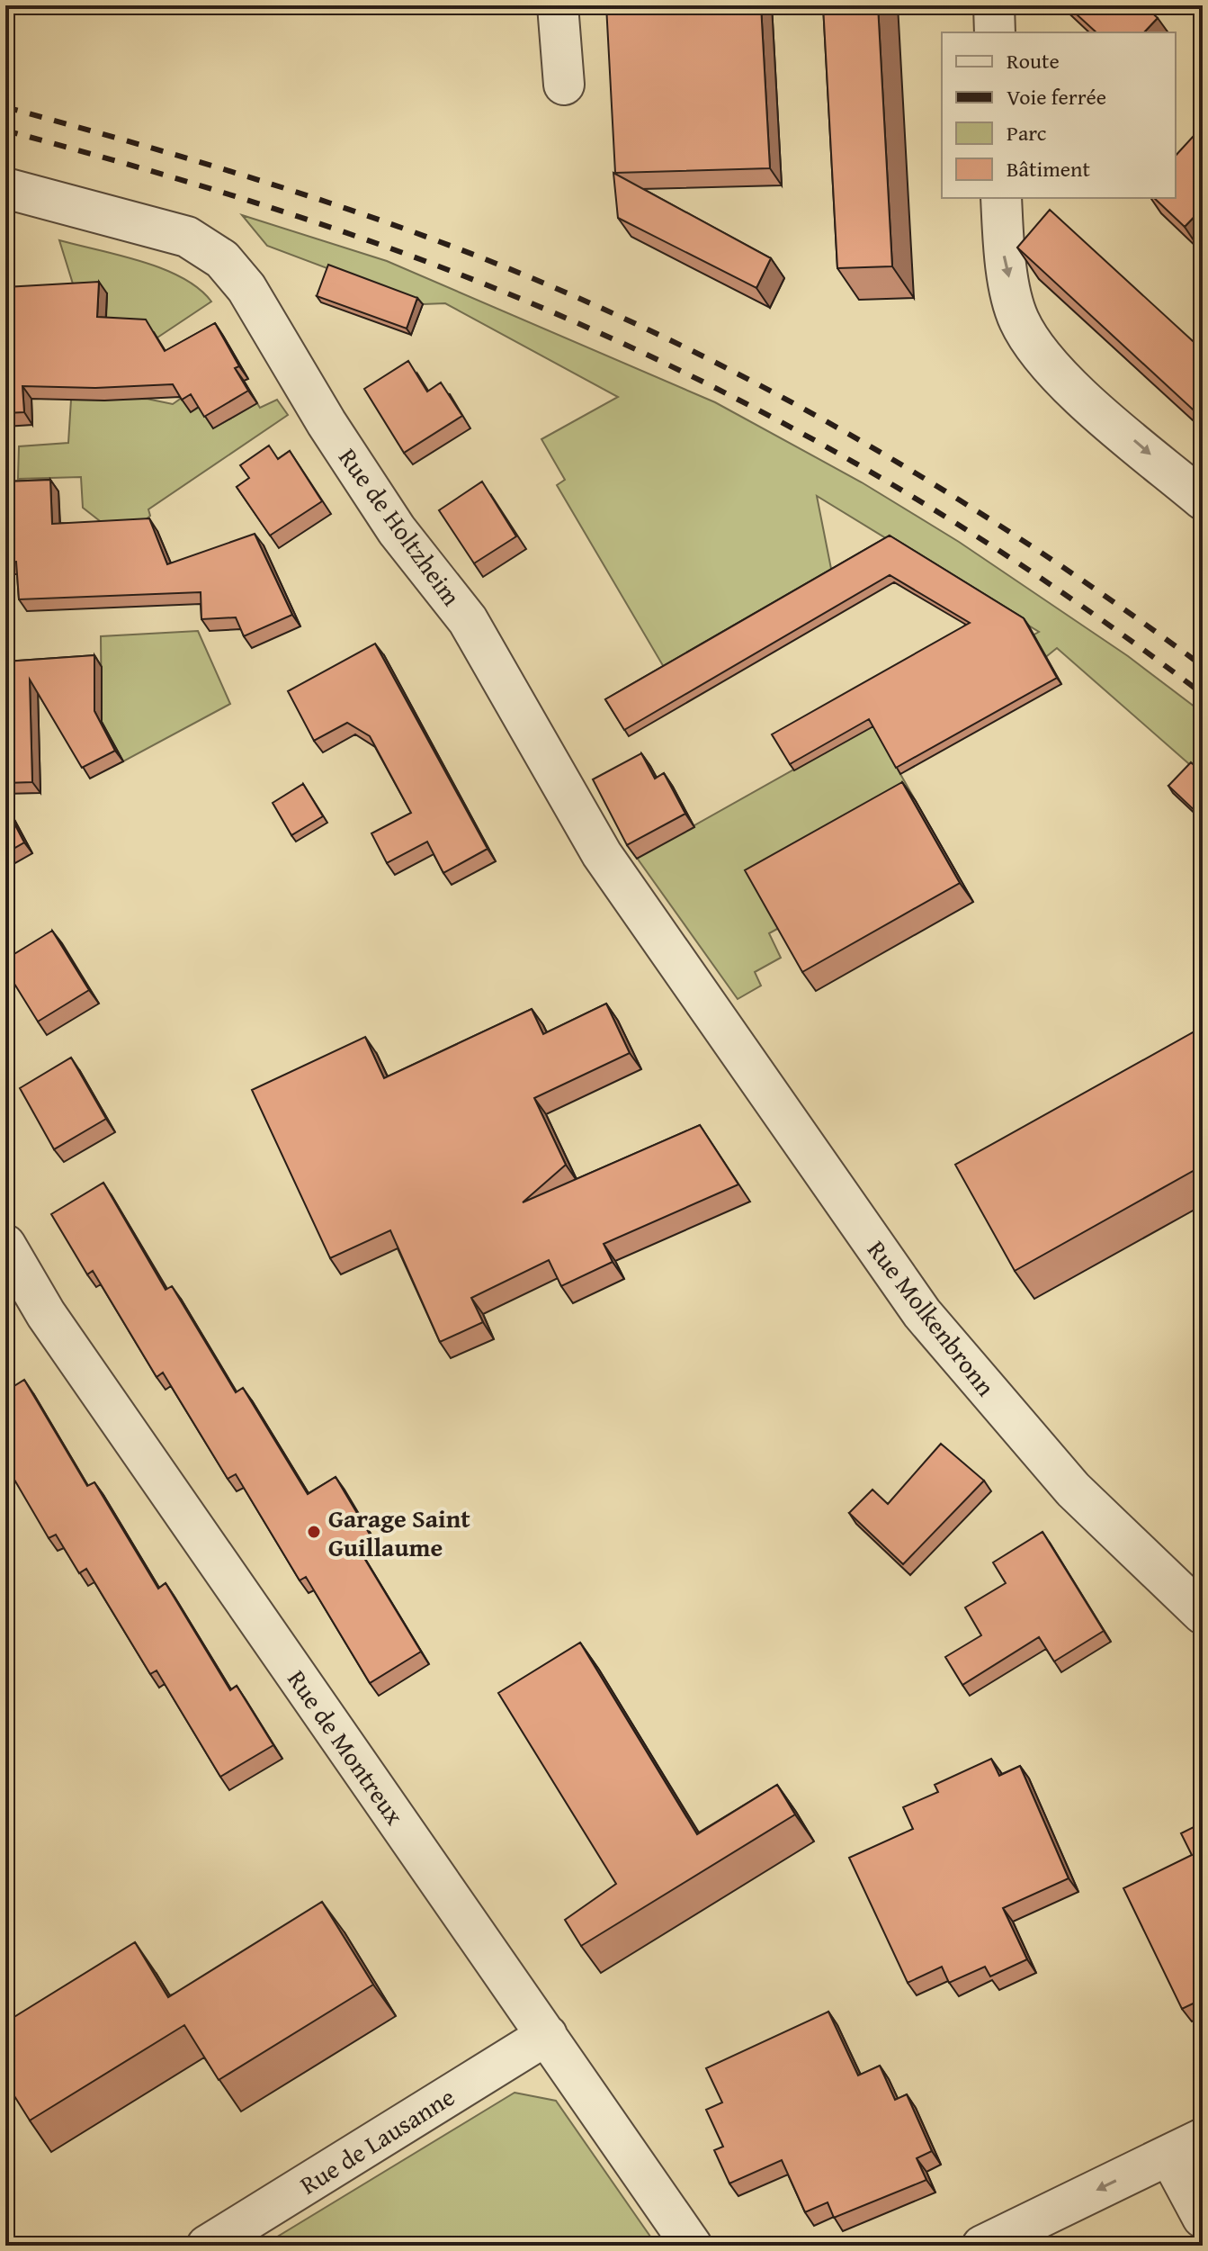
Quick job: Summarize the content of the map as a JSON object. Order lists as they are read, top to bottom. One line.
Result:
{"streets":{"street":["Rue de Holtzheim","Rue Molkenbronn","Rue de Montreux","Rue de Lausanne"]},"crossings":[["Rue de Holtzheim","Rue Molkenbronn"],["Rue de Montreux","Rue de Lausanne"]],"places":["Garage Saint Guillaume"],"legend":["Route","Voie ferrée","Parc","Bâtiment"]}
